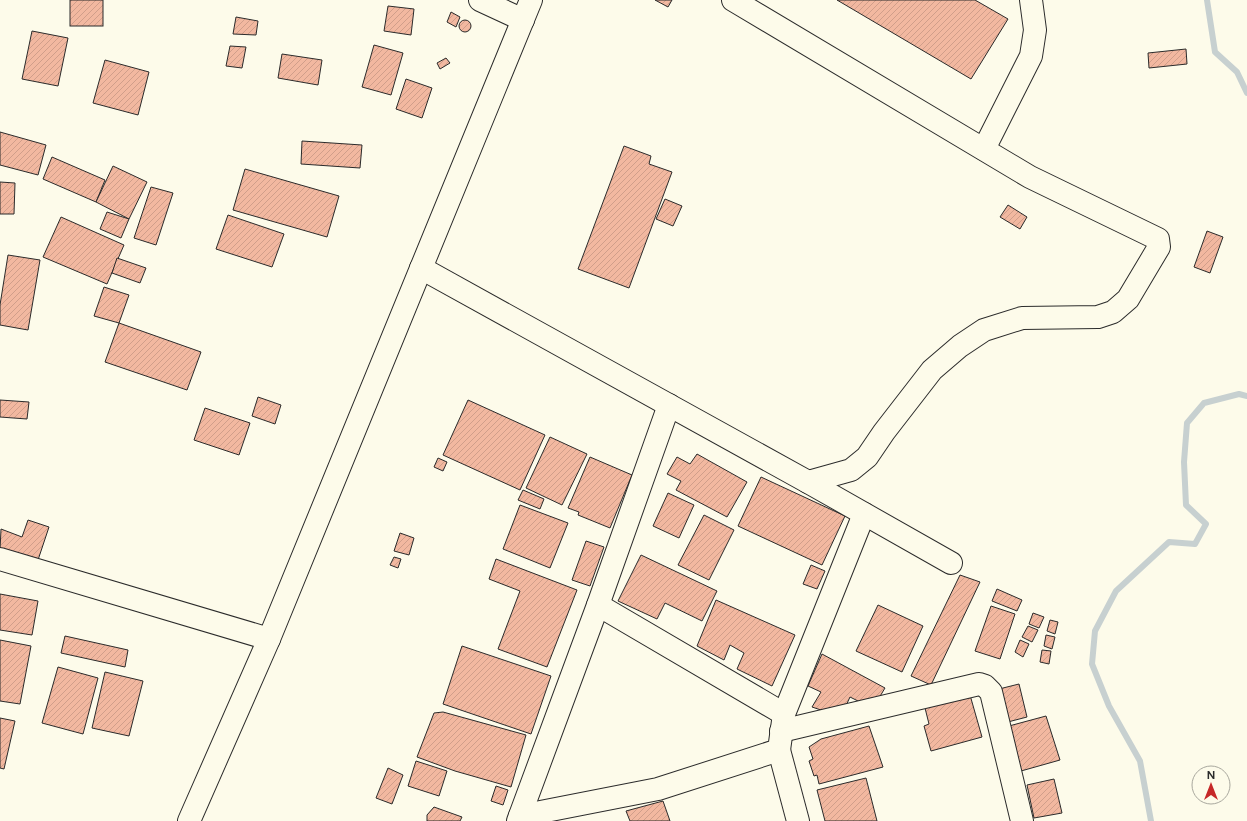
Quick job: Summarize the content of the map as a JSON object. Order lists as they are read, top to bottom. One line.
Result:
{"north":"top"}
